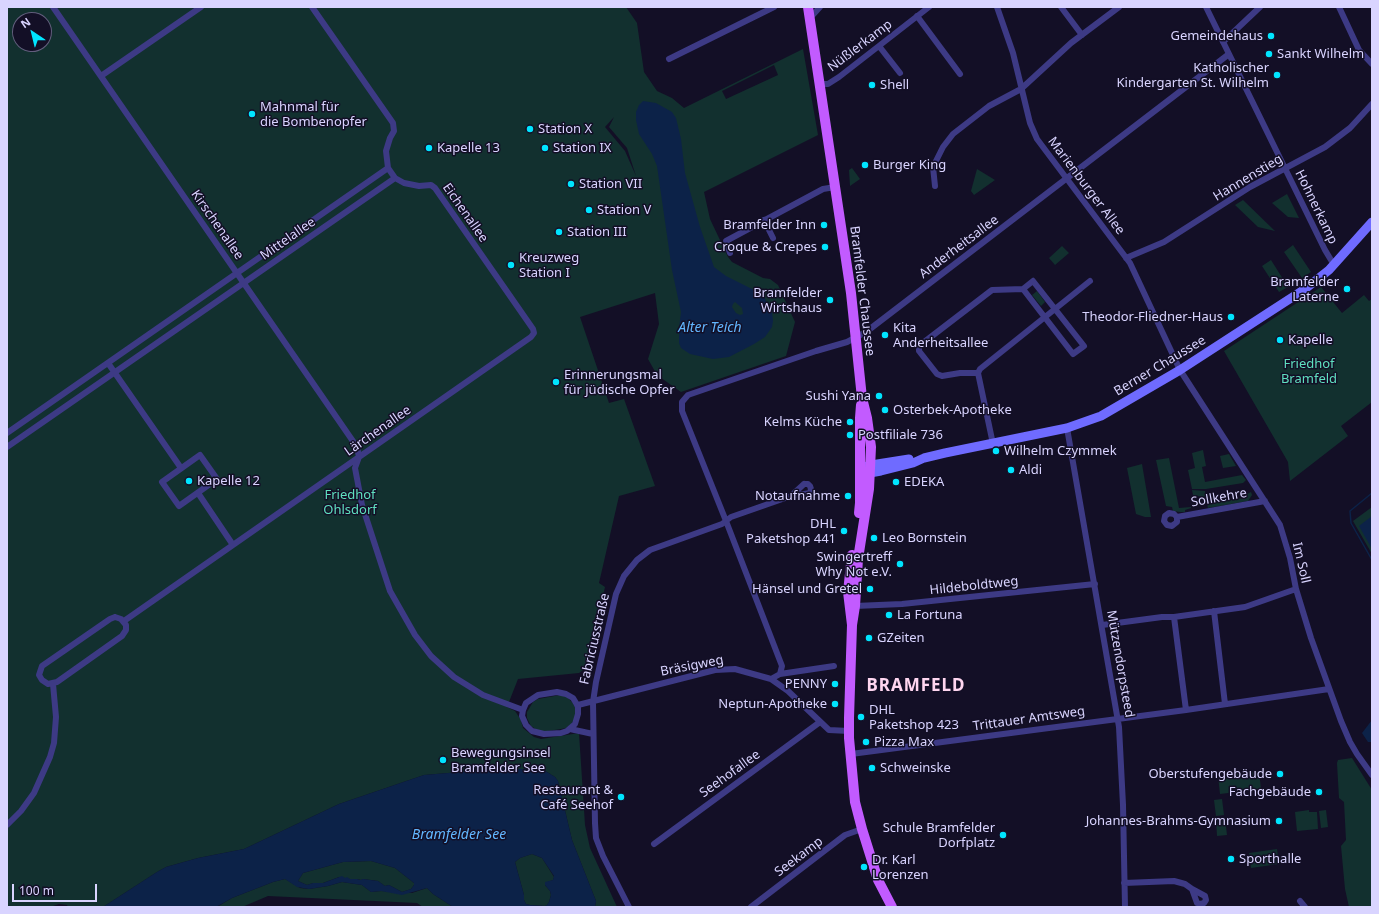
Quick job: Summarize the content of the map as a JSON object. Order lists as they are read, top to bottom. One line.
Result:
{"streets":{"main road":["Bramfelder Chaussee"],"street":["Nüßlerkamp","Hannenstieg","Marienburger Allee","Hohnerkamp","Eichenallee","Kirschenallee","Mittelallee","Anderheitsallee","Berner Chaussee","Lärchenallee","Sollkehre","Im Soll","Hildeboldtweg","Fabriciusstraße","Mützendorpsteed","Bräsigweg","Trittauer Amtsweg","Seehofallee","Seekamp"]},"crossings":[["Nüßlerkamp","Bramfelder Chaussee"],["Hannenstieg","Marienburger Allee"],["Hannenstieg","Hohnerkamp"],["Marienburger Allee","Anderheitsallee"],["Marienburger Allee","Berner Chaussee"],["Marienburger Allee","Im Soll"],["Hohnerkamp","Anderheitsallee"],["Hohnerkamp","Berner Chaussee"],["Eichenallee","Mittelallee"],["Eichenallee","Lärchenallee"],["Kirschenallee","Mittelallee"],["Kirschenallee","Lärchenallee"],["Anderheitsallee","Bramfelder Chaussee"],["Anderheitsallee","Fabriciusstraße"],["Bramfelder Chaussee","Berner Chaussee"],["Bramfelder Chaussee","Hildeboldtweg"],["Bramfelder Chaussee","Bräsigweg"],["Bramfelder Chaussee","Trittauer Amtsweg"],["Bramfelder Chaussee","Seekamp"],["Berner Chaussee","Im Soll"],["Berner Chaussee","Mützendorpsteed"],["Sollkehre","Im Soll"],["Im Soll","Trittauer Amtsweg"],["Hildeboldtweg","Mützendorpsteed"],["Fabriciusstraße","Bräsigweg"],["Mützendorpsteed","Trittauer Amtsweg"],["Bräsigweg","Seehofallee"]],"districts":["BRAMFELD"],"water":["Alter Teich","Bramfelder See"],"parks":["Friedhof Bramfeld","Friedhof Ohlsdorf"],"places":["Gemeindehaus","Sankt Wilhelm","Katholischer Kindergarten St. Wilhelm","Shell","Mahnmal für die Bombenopfer","Station X","Kapelle 13","Station IX","Burger King","Station VII","Station V","Bramfelder Inn","Station III","Croque & Crepes","Kreuzweg Station I","Bramfelder Laterne","Bramfelder Wirtshaus","Theodor-Fliedner-Haus","Kita Anderheitsallee","Kapelle","Erinnerungsmal für jüdische Opfer","Sushi Yana","Osterbek-Apotheke","Kelms Küche","Postfiliale 736","Wilhelm Czymmek","Aldi","Kapelle 12","EDEKA","Notaufnahme","DHL Paketshop 441","Leo Bornstein","Swingertreff Why Not e.V.","Hänsel und Gretel","La Fortuna","GZeiten","PENNY","Neptun-Apotheke","DHL Paketshop 423","Pizza Max","Bewegungsinsel Bramfelder See","Schweinske","Oberstufengebäude","Fachgebäude","Restaurant & Café Seehof","Johannes-Brahms-Gymnasium","Schule Bramfelder Dorfplatz","Sporthalle","Dr. Karl Lorenzen"],"scale_bar":"100 m","north":"top left"}
